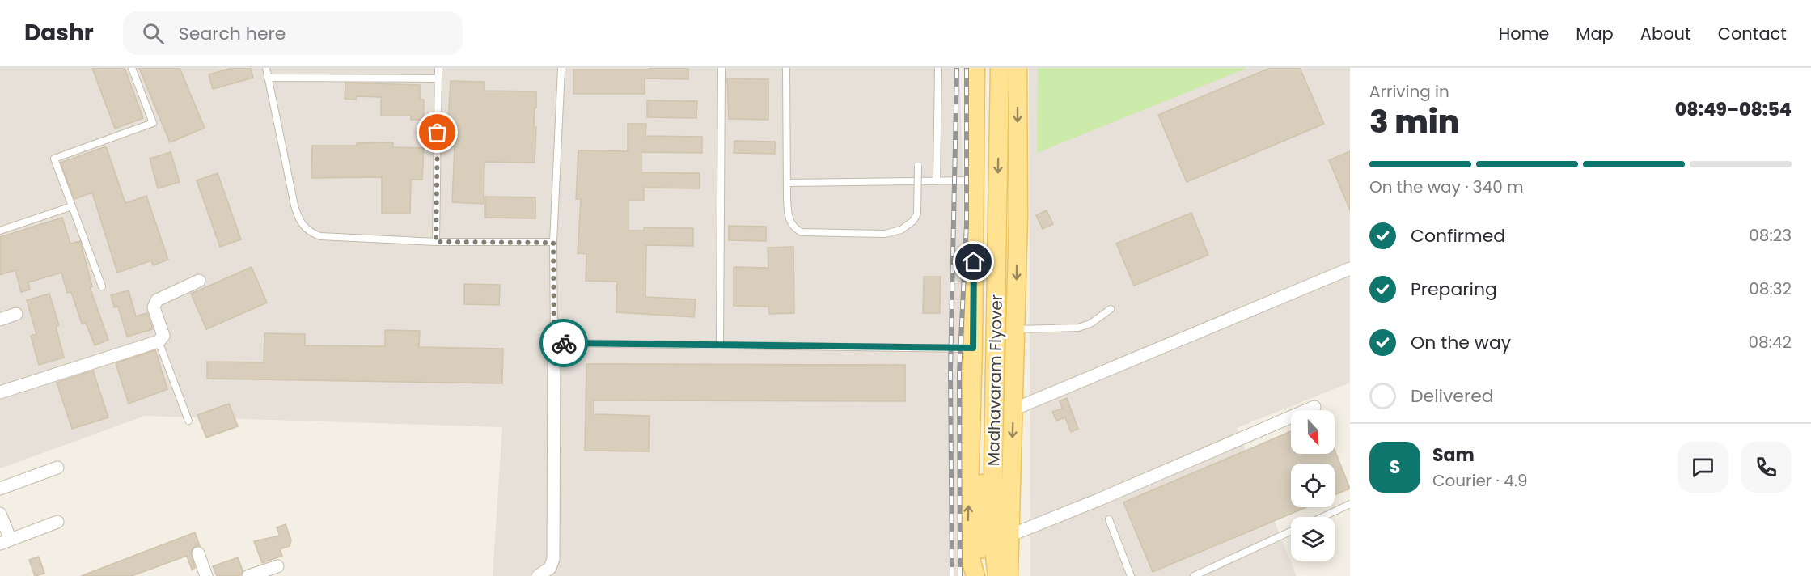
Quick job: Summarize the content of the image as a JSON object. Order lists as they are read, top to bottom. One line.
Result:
{"streets":{"main road":["Madhavaram Flyover"]},"north":"bottom","page":{"header":"Dashr","search":"Search here","nav":["Home","Map","About","Contact"],"heading":["3 min","Arriving in","08:49–08:54"],"panel":["Sam","Courier · 4.9"],"bar":"On the way · 340 m","list":[["Confirmed","08:23"],["Preparing","08:32"],["On the way","08:42"],"Delivered"],"round":"S"}}
